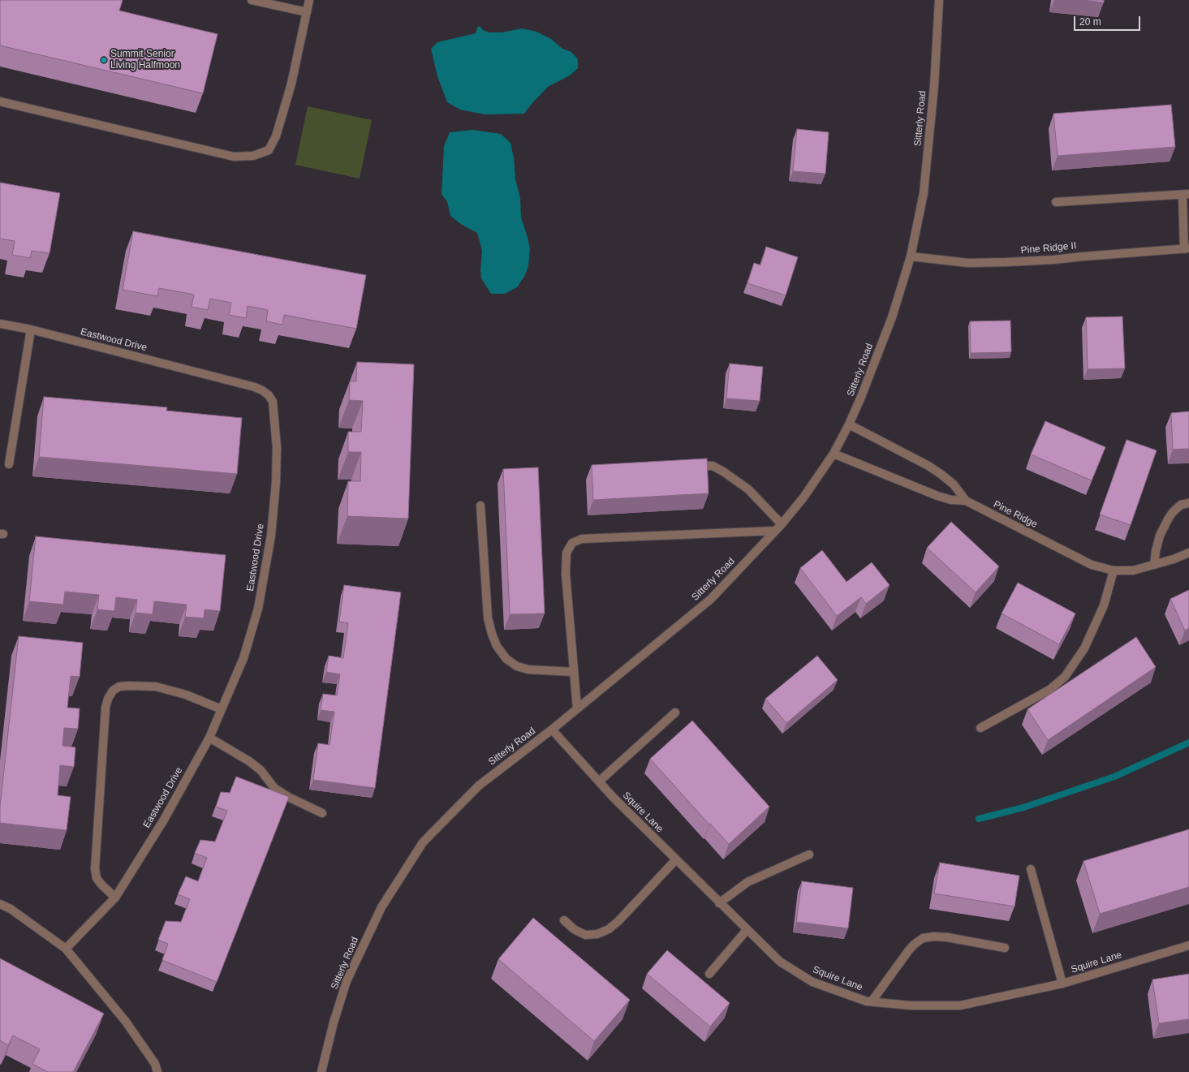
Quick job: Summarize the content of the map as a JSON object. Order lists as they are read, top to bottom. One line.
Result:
{"streets":{"street":["Sitterly Road","Pine Ridge II","Eastwood Drive","Pine Ridge","Squire Lane"]},"crossings":[["Sitterly Road","Pine Ridge II"],["Sitterly Road","Pine Ridge"],["Sitterly Road","Squire Lane"]],"places":["Summit Senior Living Halfmoon"],"scale_bar":"20 m"}
